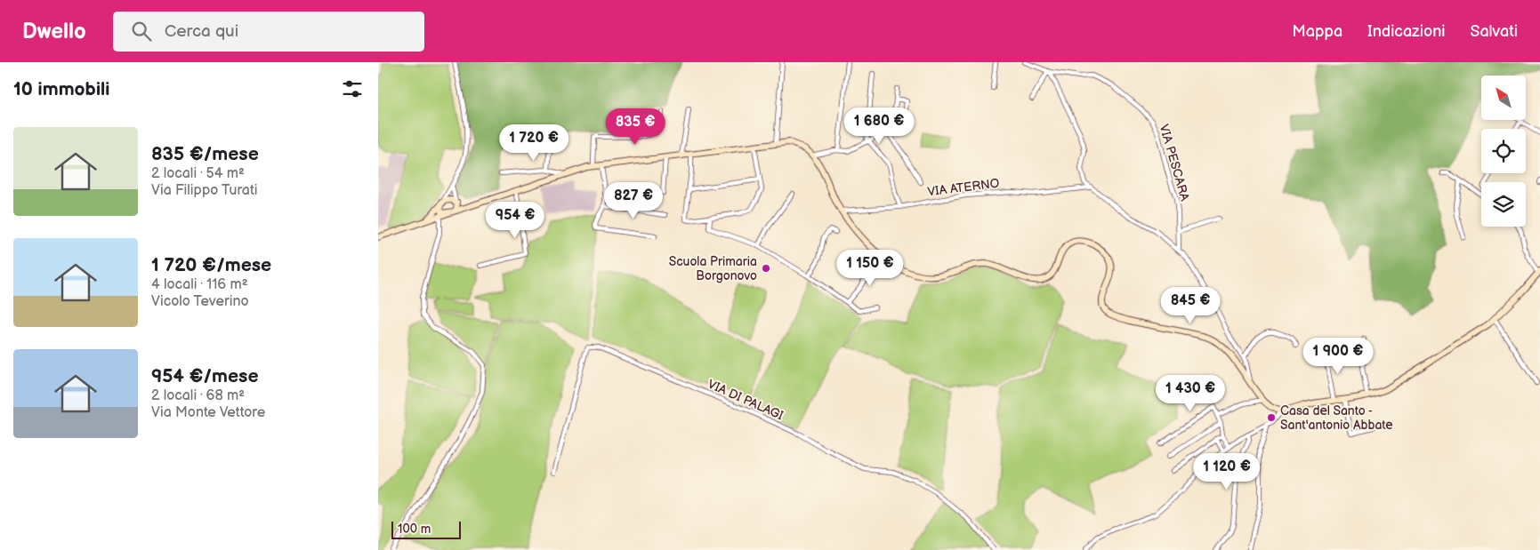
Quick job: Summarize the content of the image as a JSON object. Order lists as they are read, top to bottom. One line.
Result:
{"streets":{"street":["VIA PESCARA","VIA ATERNO","VIA DI PALAGI"]},"places":["Scuola Primaria Borgonovo","Casa del Santo - Sant'antonio Abbate"],"scale_bar":"100 m","north":"top left","page":{"header":"Dwello","search":"Cerca qui","nav":["Mappa","Indicazioni","Salvati"],"heading":"10 immobili","price":["1 680 €","835 €","1 720 €","827 €","954 €","1 150 €","845 €","1 900 €","1 430 €","1 120 €"],"list":[{"name":"835 €/mese","note":"2 locali · 54 m² · Via Filippo Turati"},{"name":"1 720 €/mese","note":"4 locali · 116 m² · Vicolo Teverino"},{"name":"954 €/mese","note":"2 locali · 68 m² · Via Monte Vettore"}],"scale":"100 m"}}
